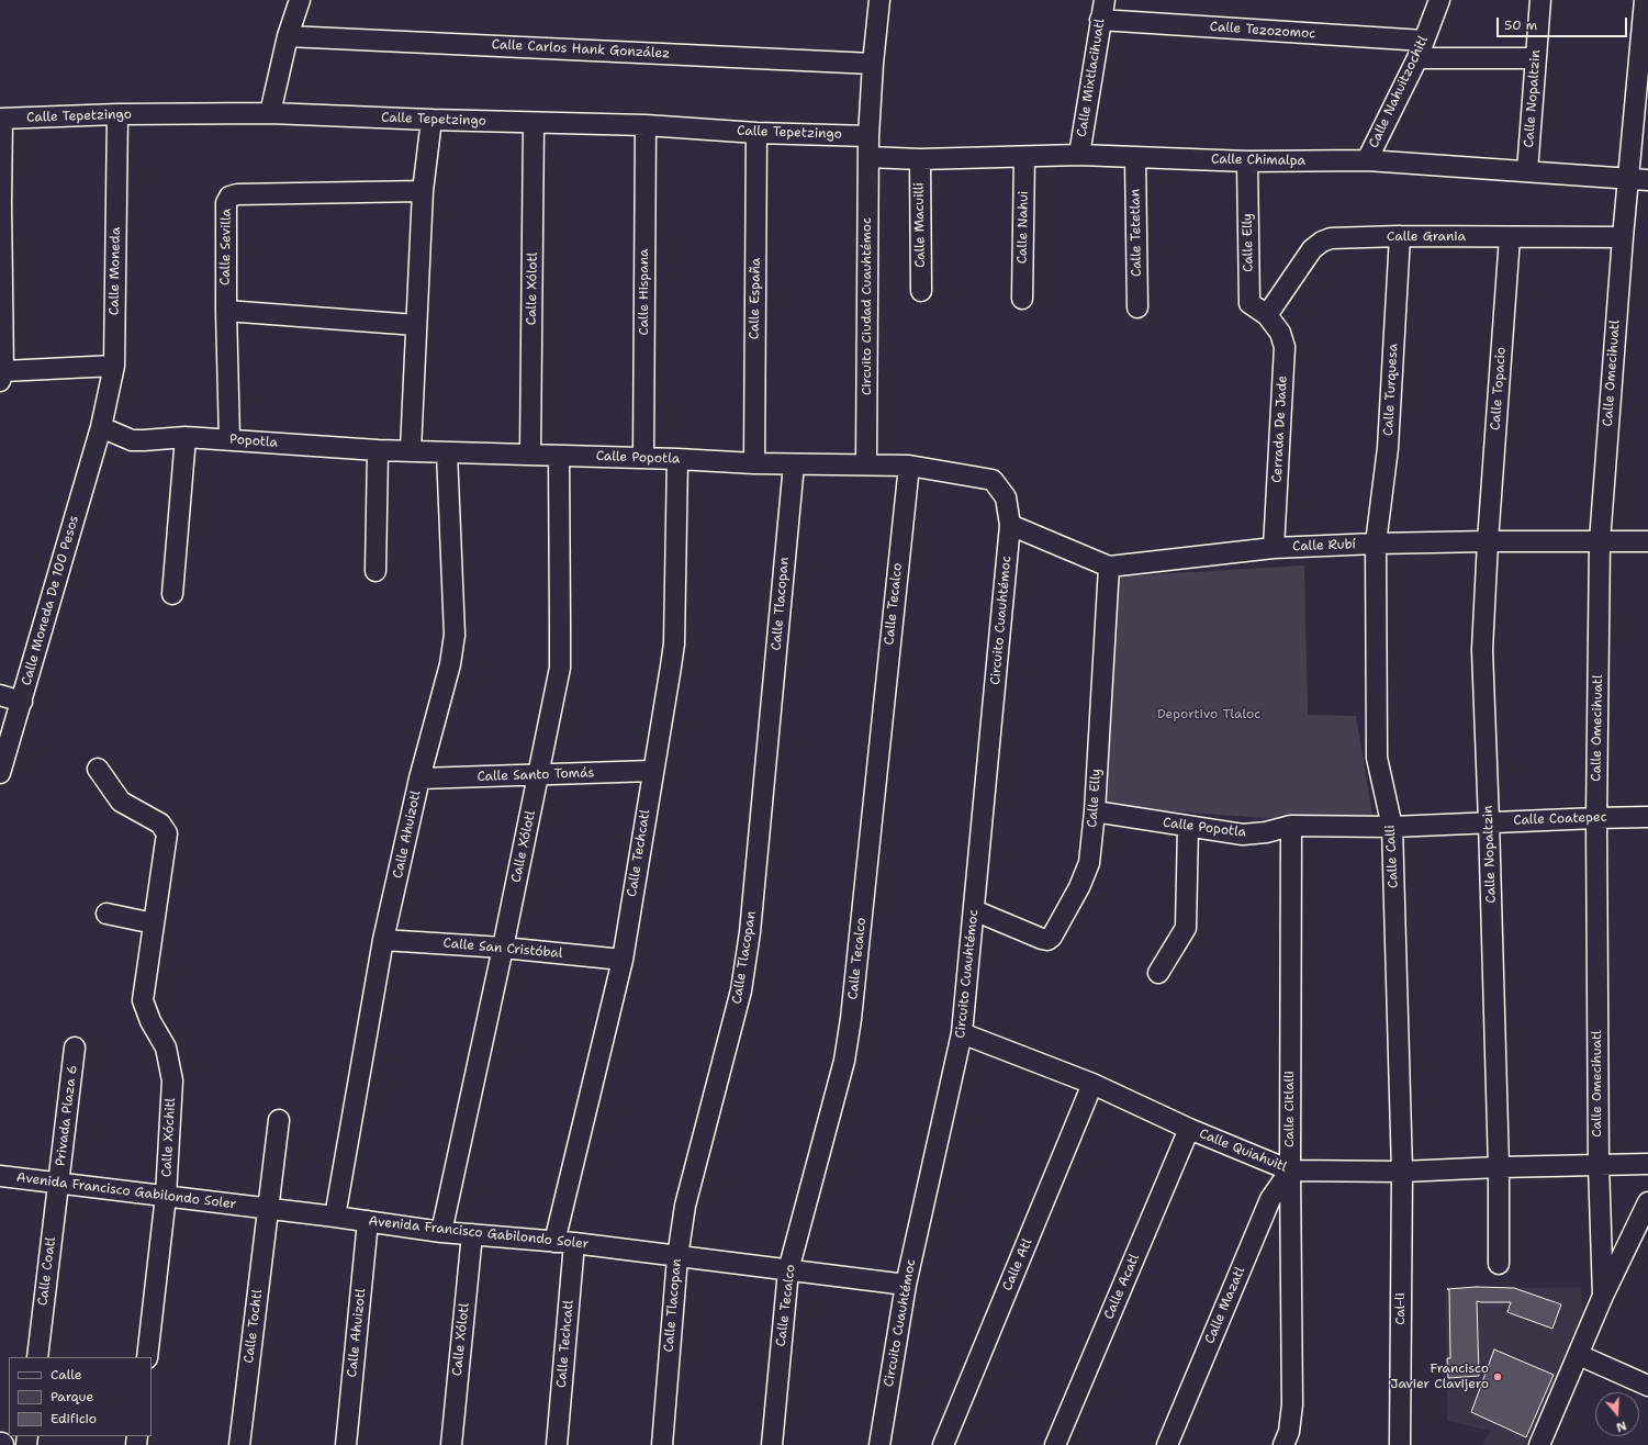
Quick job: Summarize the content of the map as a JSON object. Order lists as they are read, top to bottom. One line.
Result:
{"streets":{"street":["Calle Tezozomoc","Calle Carlos Hank González","Calle Mixtlacihuatl","Calle Nahuitzochitl","Calle Nopaltzin","Calle Tepetzingo","Calle Chimalpa","Calle Macuilli","Calle Nahui","Calle Tetetlan","Calle Grania","Calle Elly","Calle Sevilla","Calle Moneda","Calle Xólotl","Calle Hispana","Calle España","Circuito Ciudad Cuauhtémoc","Calle Omecihuatl","Calle Topacio","Calle Turquesa","Cerrada De Jade","Popotla","Calle Popotla","Calle Rubí","Calle Moneda De 100 Pesos","Calle Tlacopan","Calle Tecalco","Circuito Cuauhtémoc","Calle Santo Tomás","Calle Coatepec","Calle Ahuizotl","Calle Techcatl","Calle Calli","Calle San Cristóbal","Calle Citlalli","Privada Plaza 6","Calle Xóchitl","Calle Quiahuitl","Avenida Francisco Gabilondo Soler","Calle Atl","Calle Coatl","Calle Acatl","Calle Mazatl","Cal-li","Calle Tochtl"]},"crossings":[["Calle Tezozomoc","Calle Mixtlacihuatl"],["Calle Tezozomoc","Calle Nahuitzochitl"],["Calle Tezozomoc","Calle Nopaltzin"],["Calle Carlos Hank González","Circuito Ciudad Cuauhtémoc"],["Calle Mixtlacihuatl","Calle Chimalpa"],["Calle Nahuitzochitl","Calle Chimalpa"],["Calle Nopaltzin","Calle Chimalpa"],["Calle Nopaltzin","Calle Topacio"],["Calle Nopaltzin","Calle Rubí"],["Calle Nopaltzin","Calle Coatepec"],["Calle Nopaltzin","Calle Quiahuitl"],["Calle Tepetzingo","Calle Moneda"],["Calle Tepetzingo","Calle Xólotl"],["Calle Tepetzingo","Calle Hispana"],["Calle Tepetzingo","Calle España"],["Calle Tepetzingo","Circuito Ciudad Cuauhtémoc"],["Calle Chimalpa","Calle Macuilli"],["Calle Chimalpa","Calle Nahui"],["Calle Chimalpa","Calle Tetetlan"],["Calle Chimalpa","Calle Elly"],["Calle Chimalpa","Circuito Ciudad Cuauhtémoc"],["Calle Chimalpa","Calle Omecihuatl"],["Calle Grania","Calle Elly"],["Calle Grania","Calle Omecihuatl"],["Calle Grania","Calle Topacio"],["Calle Grania","Calle Turquesa"],["Calle Grania","Cerrada De Jade"],["Calle Elly","Cerrada De Jade"],["Calle Elly","Calle Popotla"],["Calle Elly","Calle Rubí"],["Calle Elly","Circuito Cuauhtémoc"],["Calle Sevilla","Popotla"],["Calle Moneda","Popotla"],["Calle Moneda","Calle Moneda De 100 Pesos"],["Calle Xólotl","Calle Popotla"],["Calle Xólotl","Calle Santo Tomás"],["Calle Xólotl","Calle San Cristóbal"],["Calle Xólotl","Avenida Francisco Gabilondo Soler"],["Calle Hispana","Calle Popotla"],["Calle España","Calle Popotla"],["Circuito Ciudad Cuauhtémoc","Calle Popotla"],["Calle Omecihuatl","Calle Rubí"],["Calle Omecihuatl","Calle Coatepec"],["Calle Omecihuatl","Calle Quiahuitl"],["Calle Topacio","Calle Rubí"],["Calle Turquesa","Calle Rubí"],["Calle Turquesa","Calle Calli"],["Cerrada De Jade","Calle Rubí"],["Popotla","Calle Popotla"],["Popotla","Calle Moneda De 100 Pesos"],["Calle Popotla","Calle Tlacopan"],["Calle Popotla","Calle Coatepec"],["Calle Popotla","Calle Ahuizotl"],["Calle Popotla","Calle Techcatl"],["Calle Popotla","Calle Calli"],["Calle Popotla","Calle Citlalli"],["Calle Rubí","Circuito Cuauhtémoc"],["Calle Rubí","Calle Calli"],["Calle Tlacopan","Avenida Francisco Gabilondo Soler"],["Calle Tecalco","Circuito Cuauhtémoc"],["Calle Tecalco","Avenida Francisco Gabilondo Soler"],["Circuito Cuauhtémoc","Calle Quiahuitl"],["Circuito Cuauhtémoc","Avenida Francisco Gabilondo Soler"],["Calle Santo Tomás","Calle Ahuizotl"],["Calle Santo Tomás","Calle Techcatl"],["Calle Coatepec","Calle Calli"],["Calle Ahuizotl","Calle San Cristóbal"],["Calle Ahuizotl","Avenida Francisco Gabilondo Soler"],["Calle Techcatl","Calle San Cristóbal"],["Calle Techcatl","Avenida Francisco Gabilondo Soler"],["Calle Calli","Calle Quiahuitl"],["Calle Calli","Cal-li"],["Calle Citlalli","Calle Quiahuitl"],["Calle Citlalli","Calle Mazatl"],["Privada Plaza 6","Avenida Francisco Gabilondo Soler"],["Privada Plaza 6","Calle Coatl"],["Calle Xóchitl","Avenida Francisco Gabilondo Soler"],["Calle Quiahuitl","Calle Atl"],["Calle Quiahuitl","Calle Acatl"],["Calle Quiahuitl","Calle Mazatl"],["Calle Quiahuitl","Cal-li"],["Avenida Francisco Gabilondo Soler","Calle Coatl"],["Avenida Francisco Gabilondo Soler","Calle Tochtl"]],"parks":["Deportivo Tlaloc"],"places":["Francisco Javier Clavijero"],"legend":["Calle","Parque","Edificio"],"scale_bar":"50 m","north":"bottom"}
